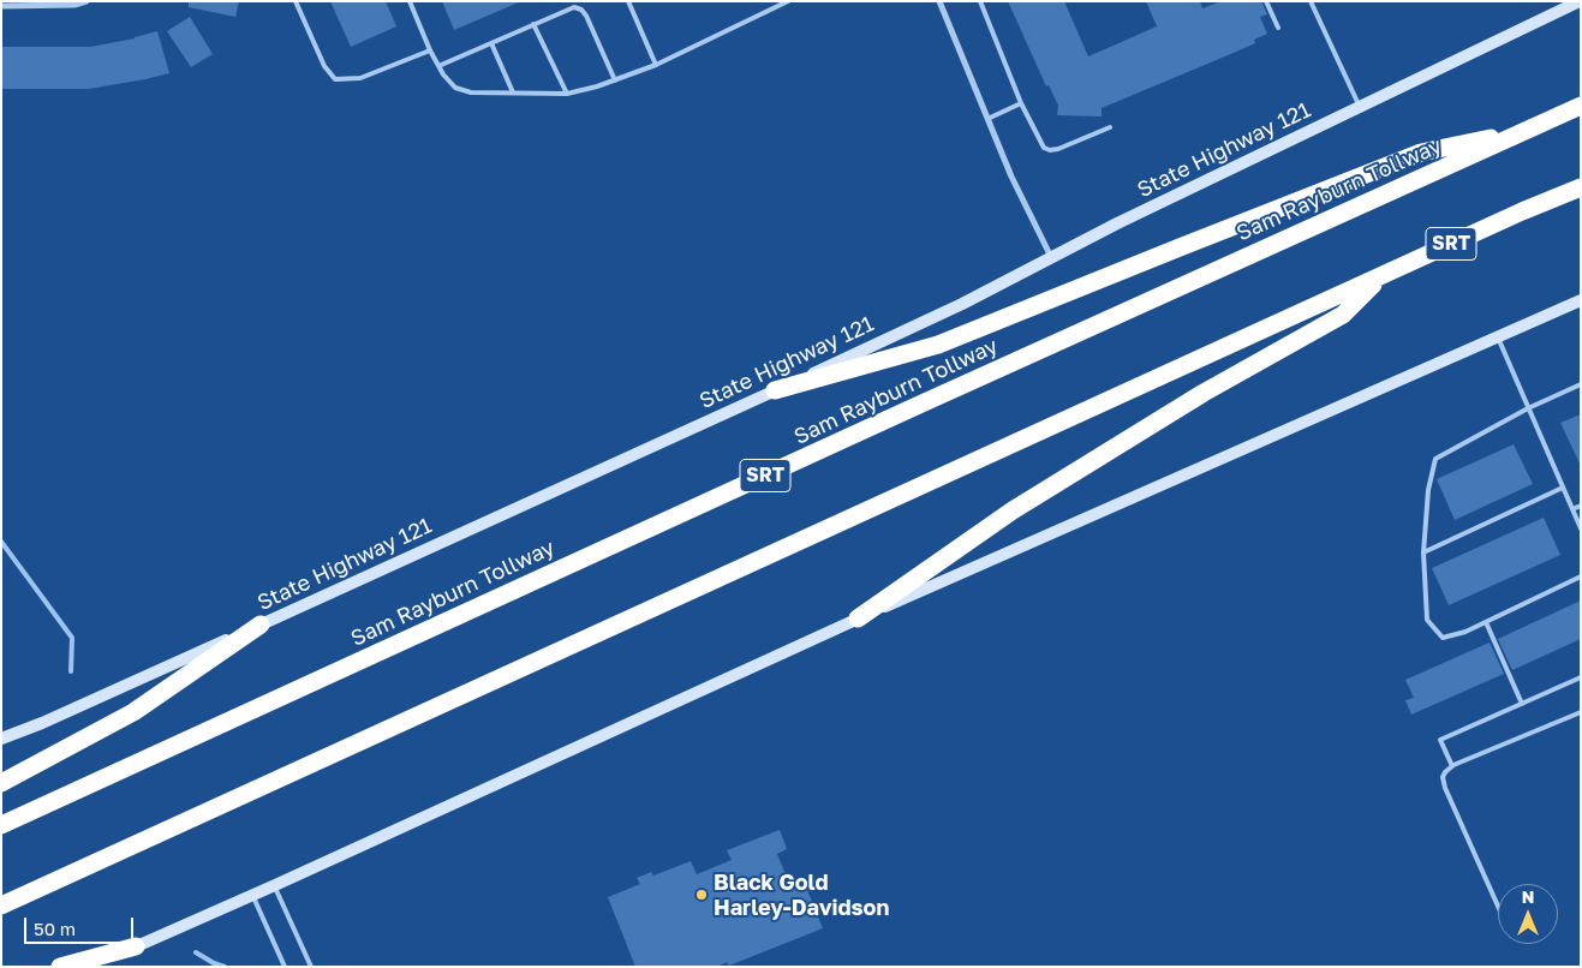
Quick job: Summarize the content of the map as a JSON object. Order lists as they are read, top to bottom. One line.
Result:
{"streets":{"highway":["Sam Rayburn Tollway","SRT"],"main road":["State Highway 121"]},"places":["Black Gold Harley-Davidson"],"scale_bar":"50 m","north":"top"}
